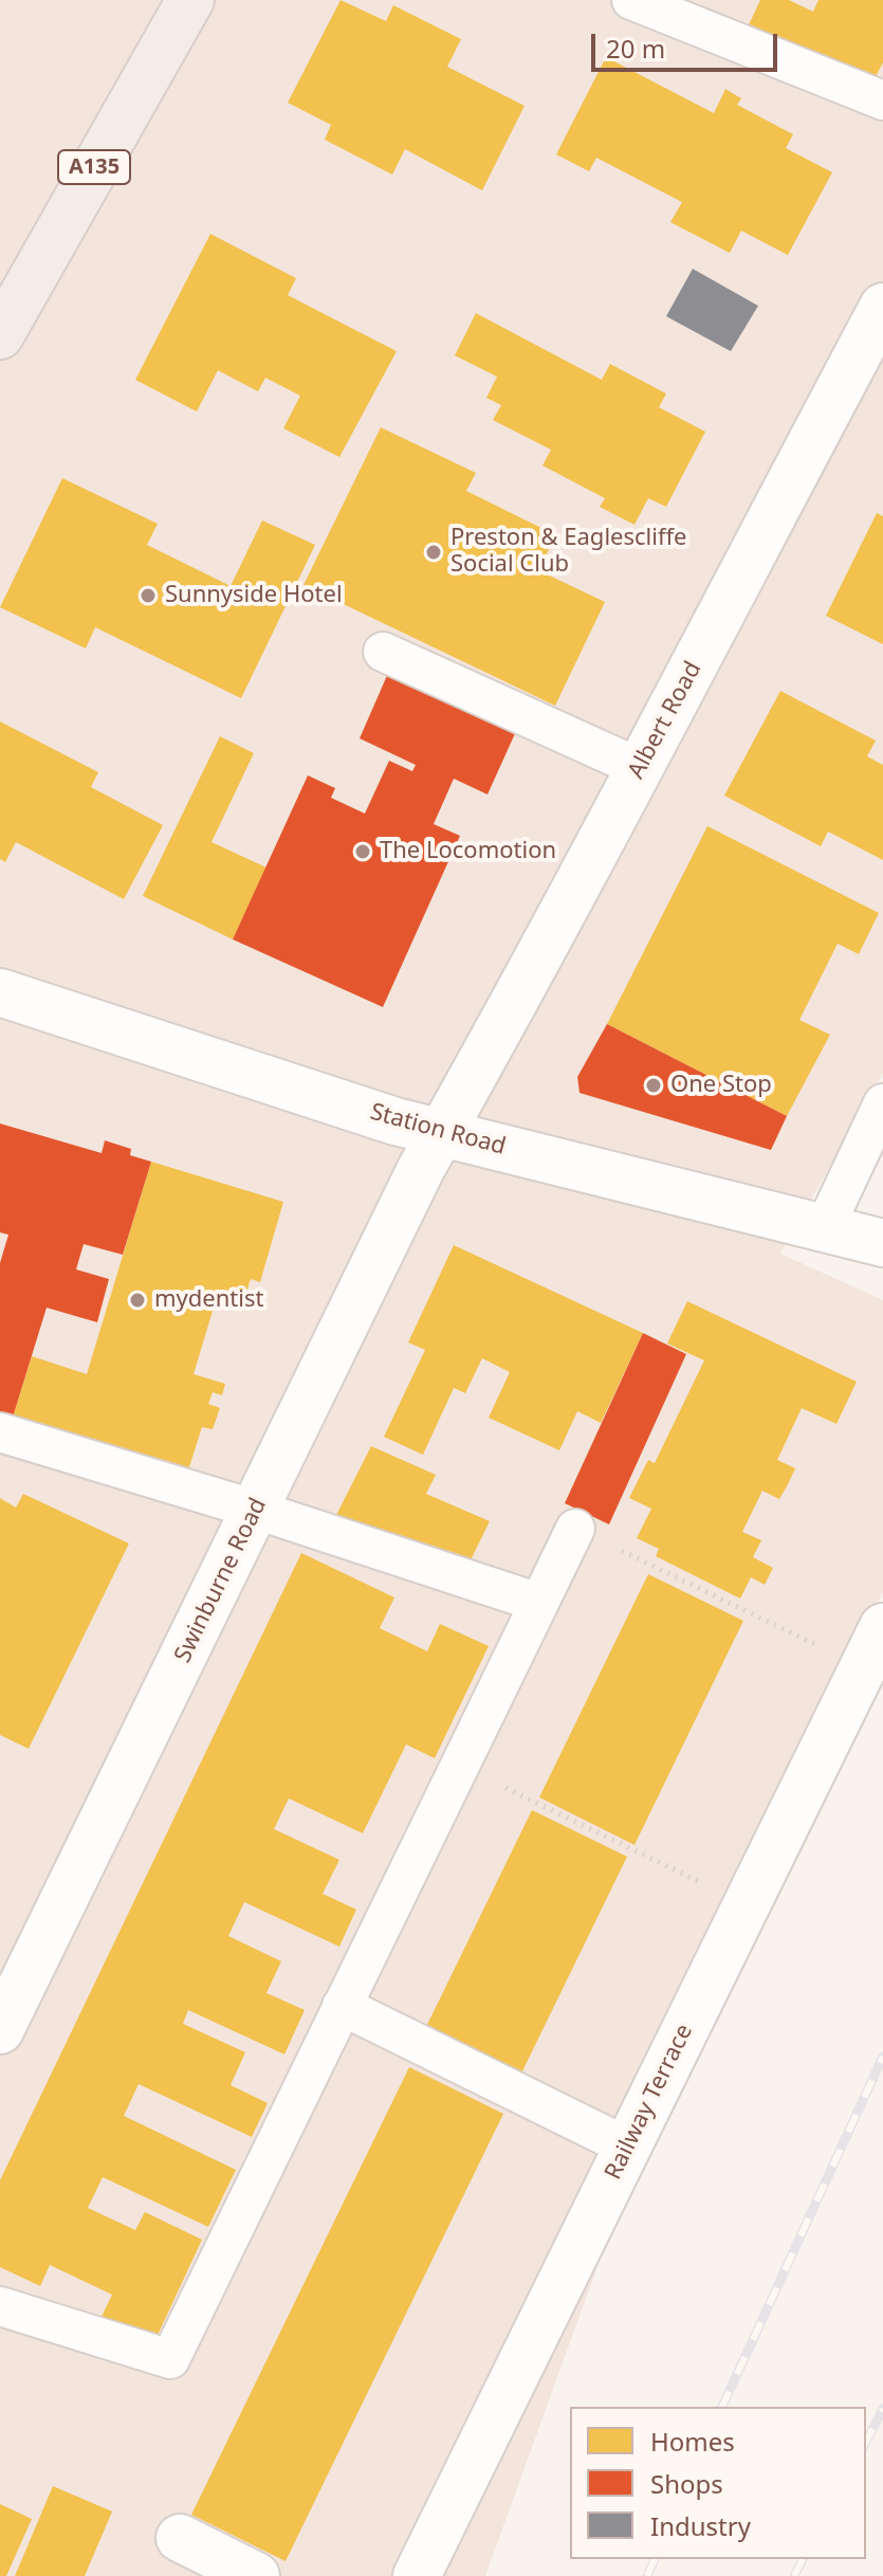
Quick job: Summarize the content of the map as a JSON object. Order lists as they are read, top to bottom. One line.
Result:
{"streets":{"main road":["A135"],"street":["Albert Road","Station Road","Swinburne Road","Railway Terrace"]},"crossings":[["Albert Road","Station Road"],["Albert Road","Swinburne Road"],["Station Road","Swinburne Road"]],"places":["Preston & Eaglescliffe Social Club","Sunnyside Hotel","The Locomotion","One Stop","mydentist"],"legend":["Homes","Shops","Industry"],"scale_bar":"20 m"}
